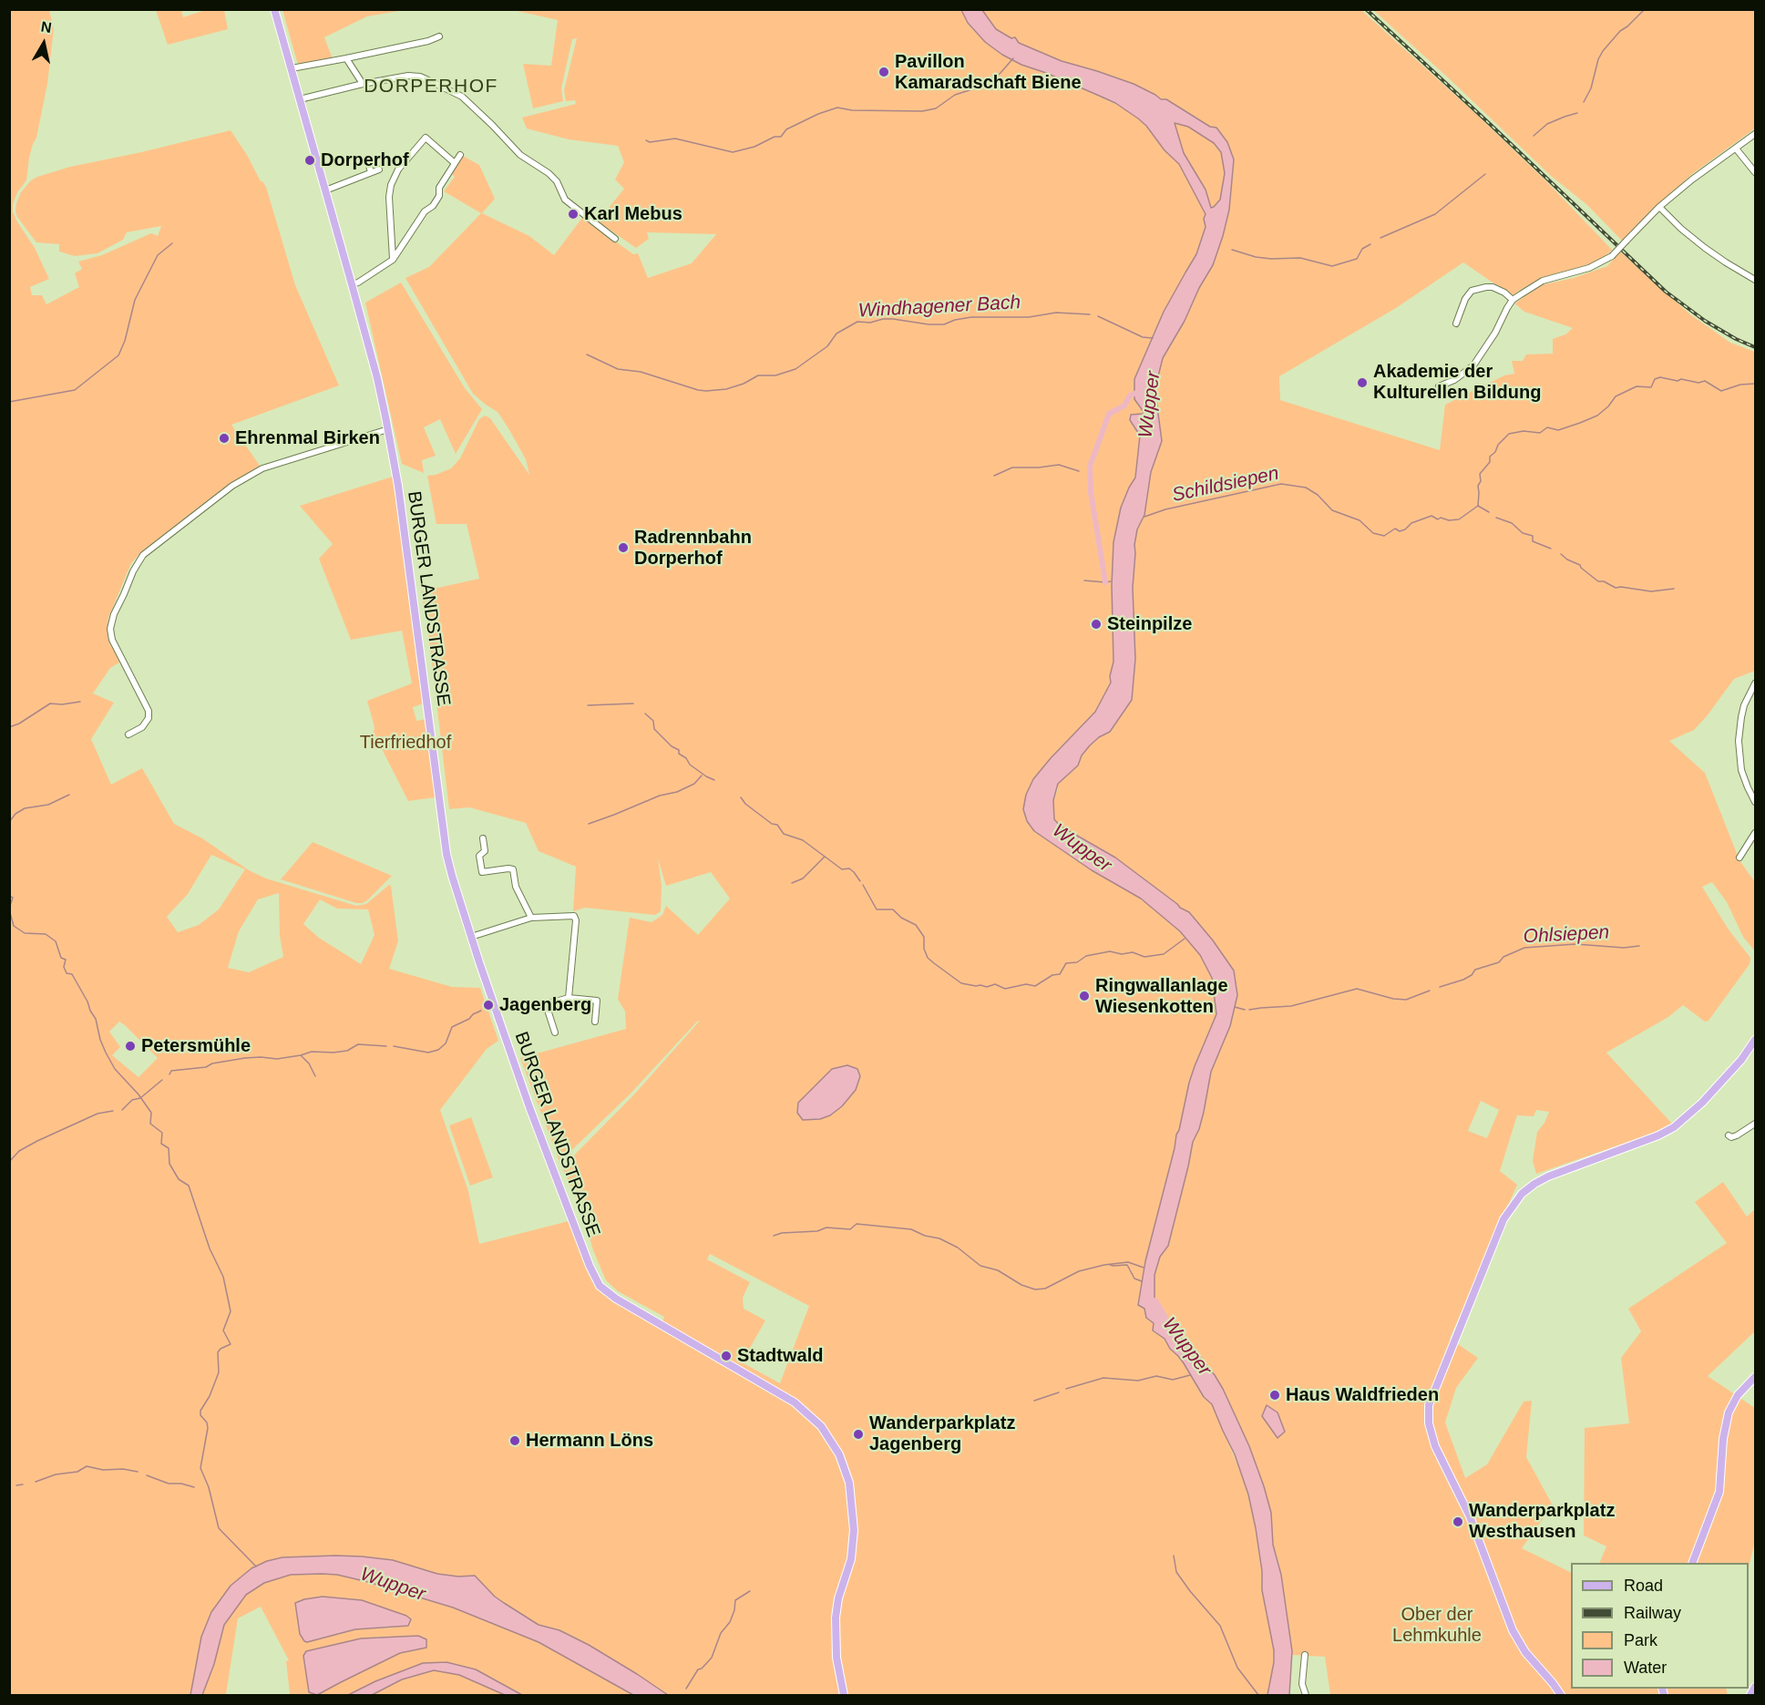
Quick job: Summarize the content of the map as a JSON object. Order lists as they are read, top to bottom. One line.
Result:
{"streets":{"main road":["BURGER LANDSTRASSE"]},"districts":["DORPERHOF"],"water":["Windhagener Bach","Wupper","Schildsiepen","Ohlsiepen"],"parks":["Tierfriedhof","Ober der Lehmkuhle"],"places":["Pavillon Kamaradschaft Biene","Dorperhof","Karl Mebus","Akademie der Kulturellen Bildung","Ehrenmal Birken","Radrennbahn Dorperhof","Steinpilze","Ringwallanlage Wiesenkotten","Jagenberg","Petersmühle","Stadtwald","Haus Waldfrieden","Wanderparkplatz Jagenberg","Hermann Löns","Wanderparkplatz Westhausen"],"legend":["Road","Railway","Park","Water"],"north":"top"}
